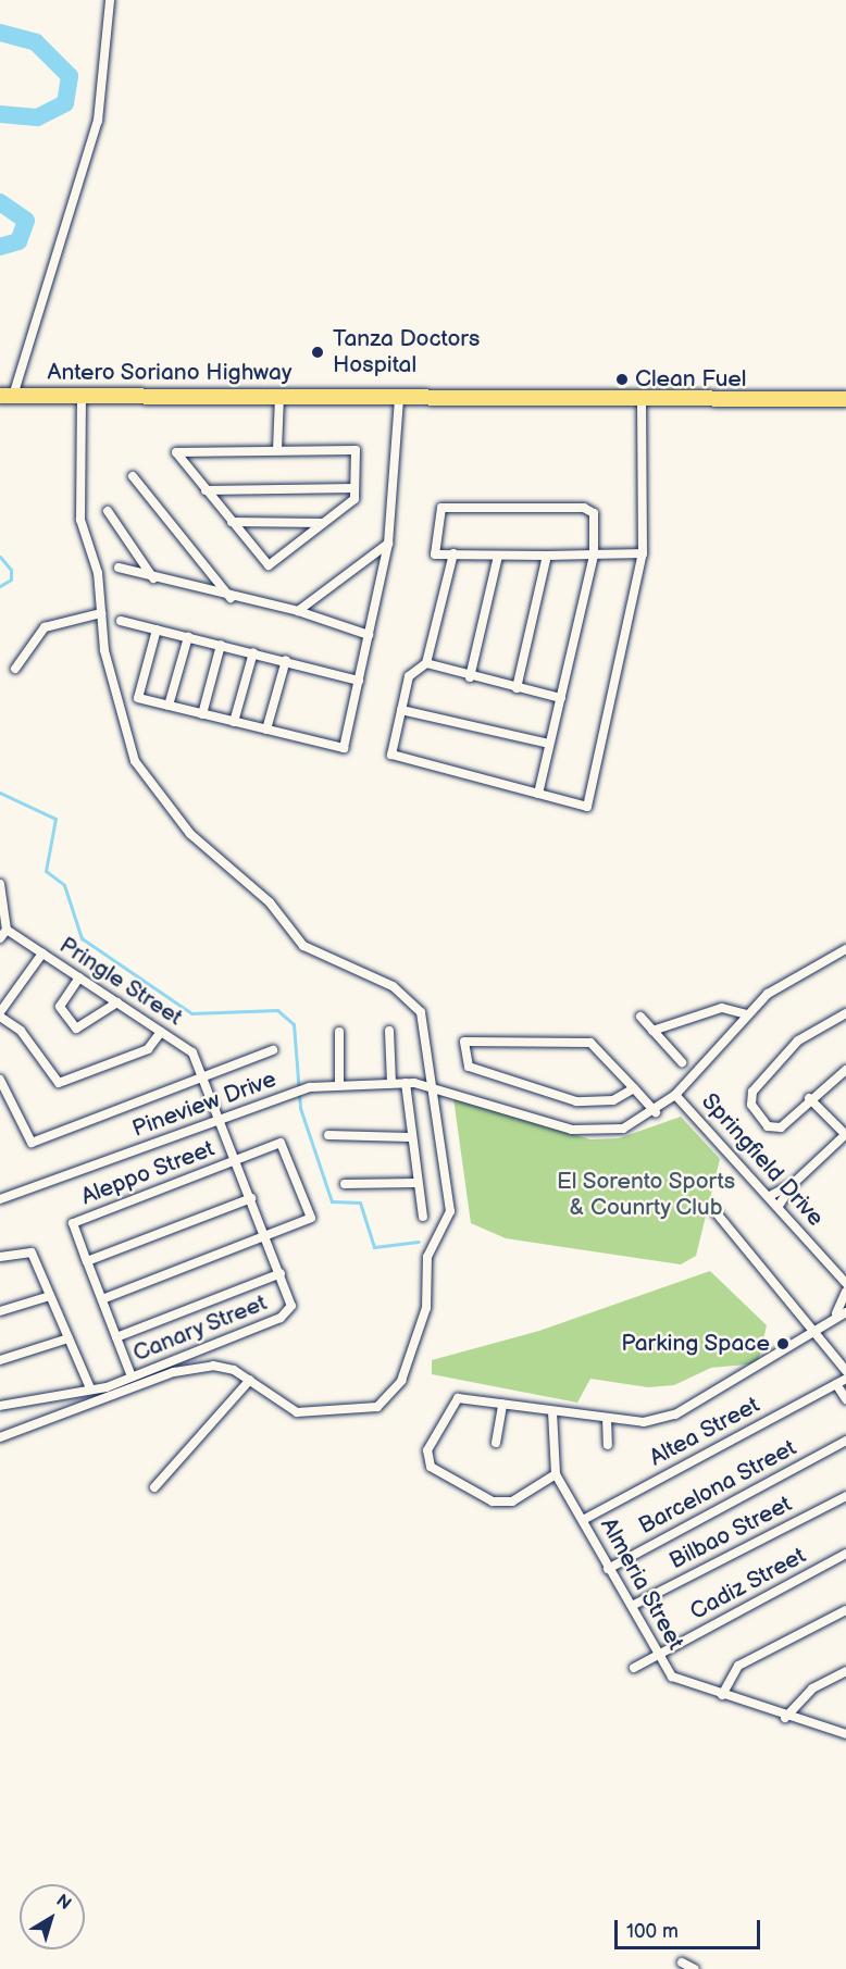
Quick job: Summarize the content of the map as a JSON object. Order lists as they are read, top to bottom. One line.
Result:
{"streets":{"main road":["Antero Soriano Highway"],"street":["Pringle Street","Pineview Drive","Springfield Drive","Aleppo Street","Canary Street","Altea Street","Barcelona Street","Bilbao Street","Almeria Street","Cadiz Street"]},"crossings":[["Pringle Street","Pineview Drive"],["Pringle Street","Canary Street"],["Pineview Drive","Springfield Drive"],["Pineview Drive","Canary Street"],["Aleppo Street","Canary Street"],["Altea Street","Almeria Street"],["Barcelona Street","Almeria Street"],["Bilbao Street","Almeria Street"],["Almeria Street","Cadiz Street"]],"parks":["El Sorento Sports & Counrty Club"],"places":["Tanza Doctors Hospital","Clean Fuel","Parking Space"],"scale_bar":"100 m","north":"top right"}
